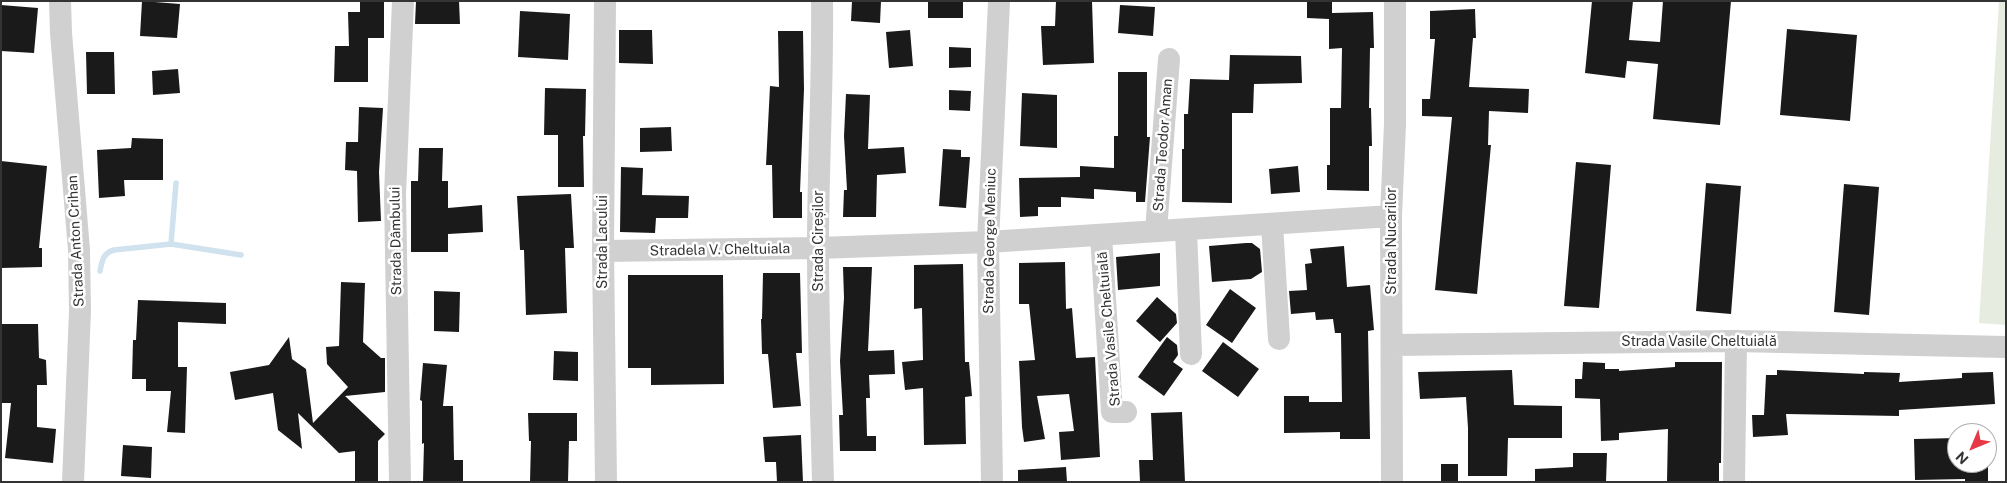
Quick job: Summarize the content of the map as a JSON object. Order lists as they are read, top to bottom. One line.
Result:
{"streets":{"street":["Strada Teodor Aman","Strada Anton Crihan","Strada Dâmbului","Strada Cireșilor","Strada George Meniuc","Strada Nucarilor","Strada Lacului","Stradela V. Cheltuiala","Strada Vasile Cheltuială"]},"crossings":[["Strada Teodor Aman","Strada Vasile Cheltuială"],["Strada Cireșilor","Stradela V. Cheltuiala"],["Strada George Meniuc","Stradela V. Cheltuiala"],["Strada George Meniuc","Strada Vasile Cheltuială"],["Strada Nucarilor","Strada Vasile Cheltuială"],["Strada Lacului","Stradela V. Cheltuiala"],["Stradela V. Cheltuiala","Strada Vasile Cheltuială"]],"north":"bottom left"}
